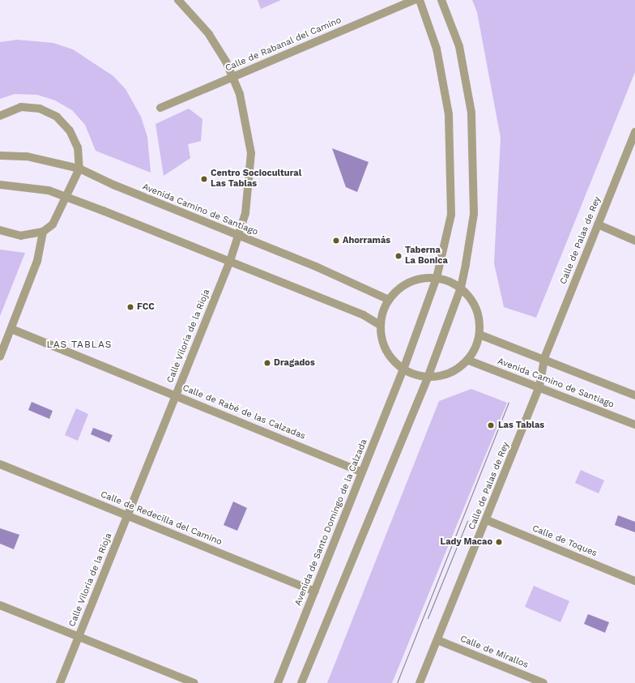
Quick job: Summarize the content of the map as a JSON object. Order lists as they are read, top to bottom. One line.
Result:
{"streets":{"street":["Calle de Rabanal del Camino","Avenida Camino de Santiago","Calle de Palas de Rey","Calle Viloria de la Rioja","Calle de Rabé de las Calzadas","Calle de Redecilla del Camino","Avenida de Santo Domingo de la Calzada","Calle de Toques","Calle de Mirallos"]},"crossings":[["Calle de Rabanal del Camino","Calle Viloria de la Rioja"],["Avenida Camino de Santiago","Calle de Palas de Rey"],["Avenida Camino de Santiago","Calle Viloria de la Rioja"],["Calle de Palas de Rey","Calle de Toques"],["Calle de Palas de Rey","Calle de Mirallos"],["Calle Viloria de la Rioja","Calle de Rabé de las Calzadas"],["Calle Viloria de la Rioja","Calle de Redecilla del Camino"],["Calle de Rabé de las Calzadas","Avenida de Santo Domingo de la Calzada"],["Calle de Redecilla del Camino","Avenida de Santo Domingo de la Calzada"]],"districts":["LAS TABLAS"],"places":["Centro Sociocultural Las Tablas","Ahorramás","Taberna La Bonica","FCC","Dragados","Las Tablas","Lady Macao"]}
